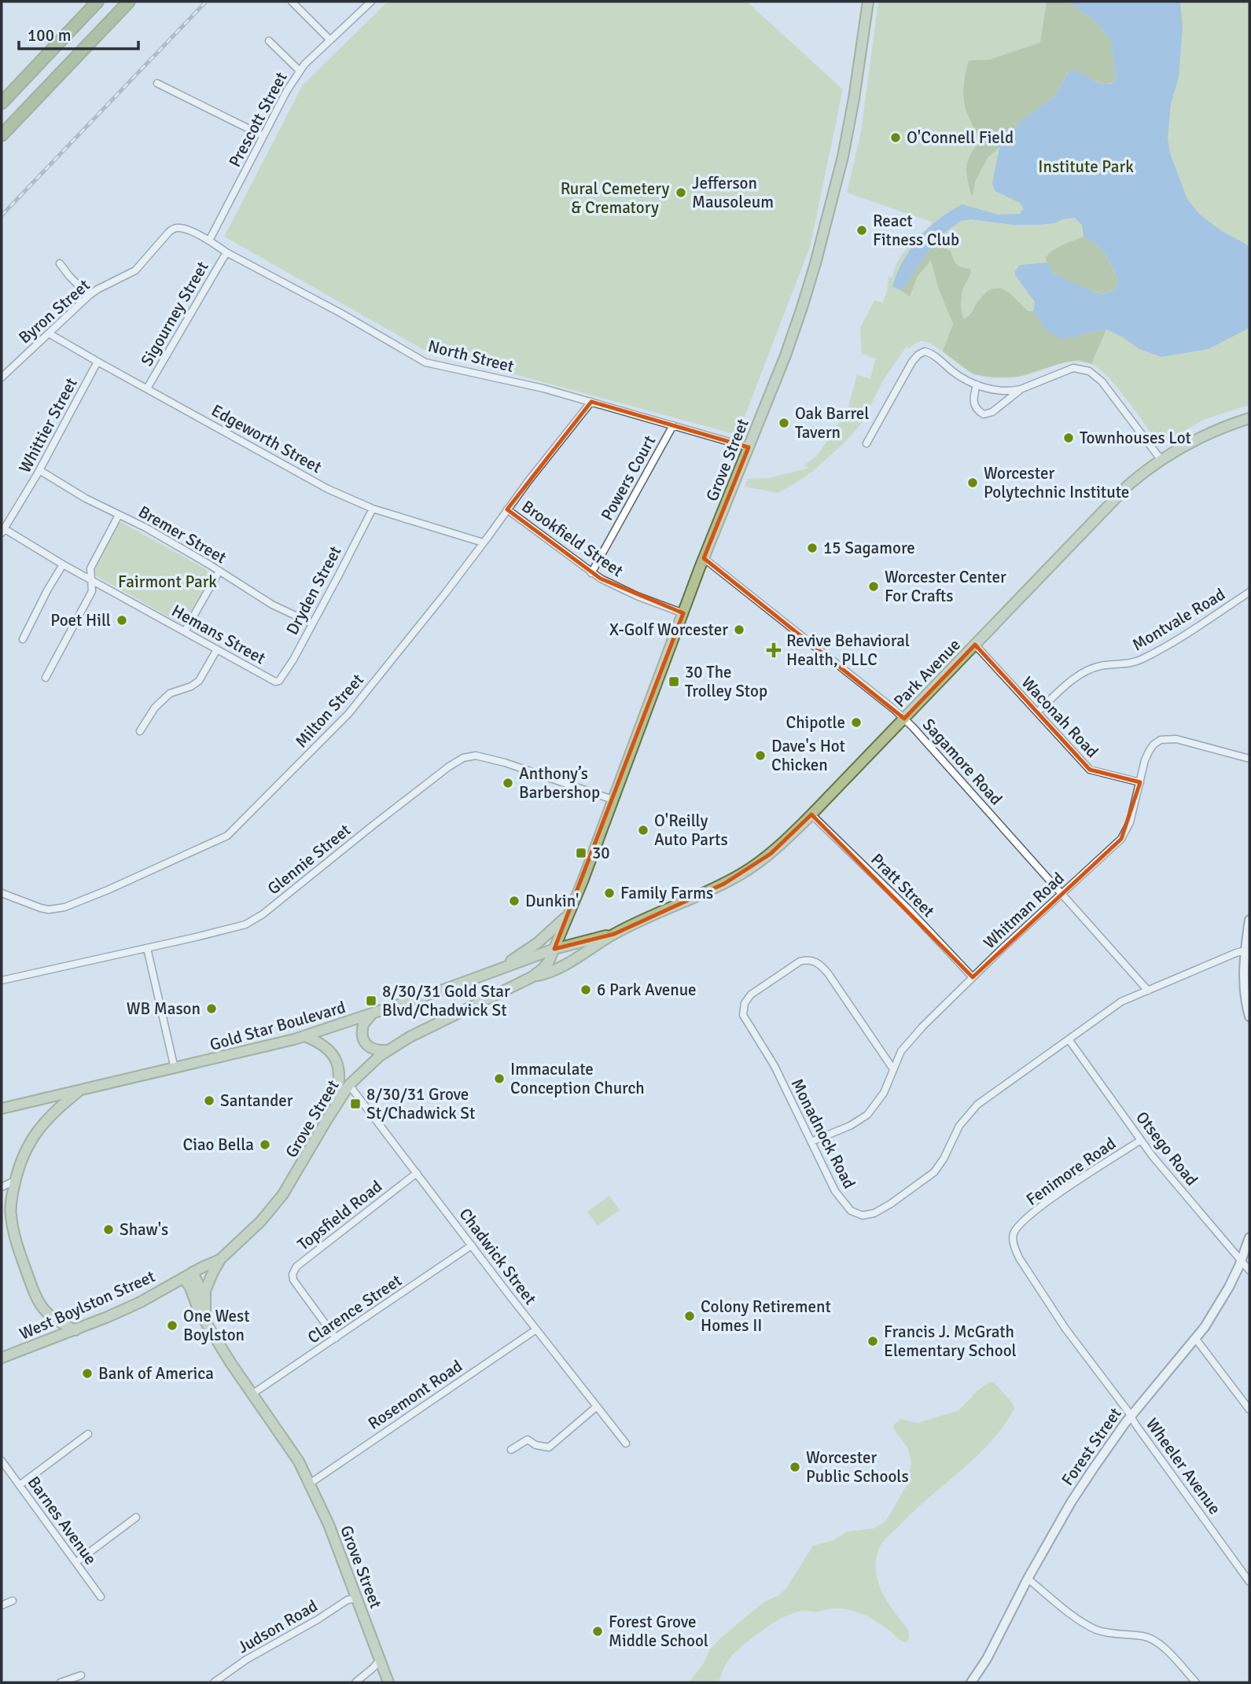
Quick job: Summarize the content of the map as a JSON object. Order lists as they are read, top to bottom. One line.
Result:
{"streets":{"main road":["Grove Street","Park Avenue","Gold Star Boulevard","West Boylston Street","Forest Street"],"street":["Prescott Street","Byron Street","Sigourney Street","North Street","Whittier Street","Edgeworth Street","Powers Court","Bremer Street","Brookfield Street","Dryden Street","Montvale Road","Hemans Street","Milton Street","Waconah Road","Sagamore Road","Glennie Street","Pratt Street","Whitman Road","Monadnock Road","Otsego Road","Fenimore Road","Topsfield Road","Chadwick Street","Clarence Street","Rosemont Road","Wheeler Avenue","Barnes Avenue","Judson Road"]},"crossings":[["Prescott Street","North Street"],["Byron Street","North Street"],["Byron Street","Edgeworth Street"],["Sigourney Street","North Street"],["Sigourney Street","Edgeworth Street"],["North Street","Grove Street"],["North Street","Powers Court"],["North Street","Milton Street"],["Whittier Street","Edgeworth Street"],["Whittier Street","Bremer Street"],["Whittier Street","Hemans Street"],["Edgeworth Street","Dryden Street"],["Edgeworth Street","Milton Street"],["Grove Street","Brookfield Street"],["Grove Street","Park Avenue"],["Grove Street","Sagamore Road"],["Grove Street","Glennie Street"],["Grove Street","Gold Star Boulevard"],["Grove Street","Chadwick Street"],["Grove Street","West Boylston Street"],["Grove Street","Clarence Street"],["Grove Street","Rosemont Road"],["Grove Street","Judson Road"],["Powers Court","Brookfield Street"],["Bremer Street","Dryden Street"],["Brookfield Street","Milton Street"],["Dryden Street","Hemans Street"],["Montvale Road","Waconah Road"],["Park Avenue","Waconah Road"],["Park Avenue","Sagamore Road"],["Park Avenue","Pratt Street"],["Park Avenue","Gold Star Boulevard"],["Waconah Road","Whitman Road"],["Sagamore Road","Whitman Road"],["Sagamore Road","Monadnock Road"],["Pratt Street","Whitman Road"],["Whitman Road","Monadnock Road"],["Monadnock Road","Otsego Road"],["Otsego Road","Fenimore Road"],["Otsego Road","Forest Street"],["Fenimore Road","Wheeler Avenue"],["Topsfield Road","Chadwick Street"],["Topsfield Road","Clarence Street"],["Chadwick Street","Clarence Street"],["Chadwick Street","Rosemont Road"],["Forest Street","Wheeler Avenue"]],"parks":["Institute Park","Rural Cemetery & Crematory","Fairmont Park"],"places":{"other":["O'Connell Field","Jefferson Mausoleum","React Fitness Club","Oak Barrel Tavern","Townhouses Lot","Worcester Polytechnic Institute","15 Sagamore","Worcester Center For Crafts","Poet Hill","X-Golf Worcester","Chipotle","Dave's Hot Chicken","Anthony’s Barbershop","O'Reilly Auto Parts","Family Farms","Dunkin'","6 Park Avenue","WB Mason","Immaculate Conception Church","Santander","Ciao Bella","Shaw's","Colony Retirement Homes II","One West Boylston","Francis J. McGrath Elementary School","Bank of America","Worcester Public Schools","Forest Grove Middle School"],"health":["Revive Behavioral Health, PLLC"],"transit":["30 The Trolley Stop","30","8/30/31 Gold Star Blvd/Chadwick St","8/30/31 Grove St/Chadwick St"]},"scale_bar":"100 m"}
